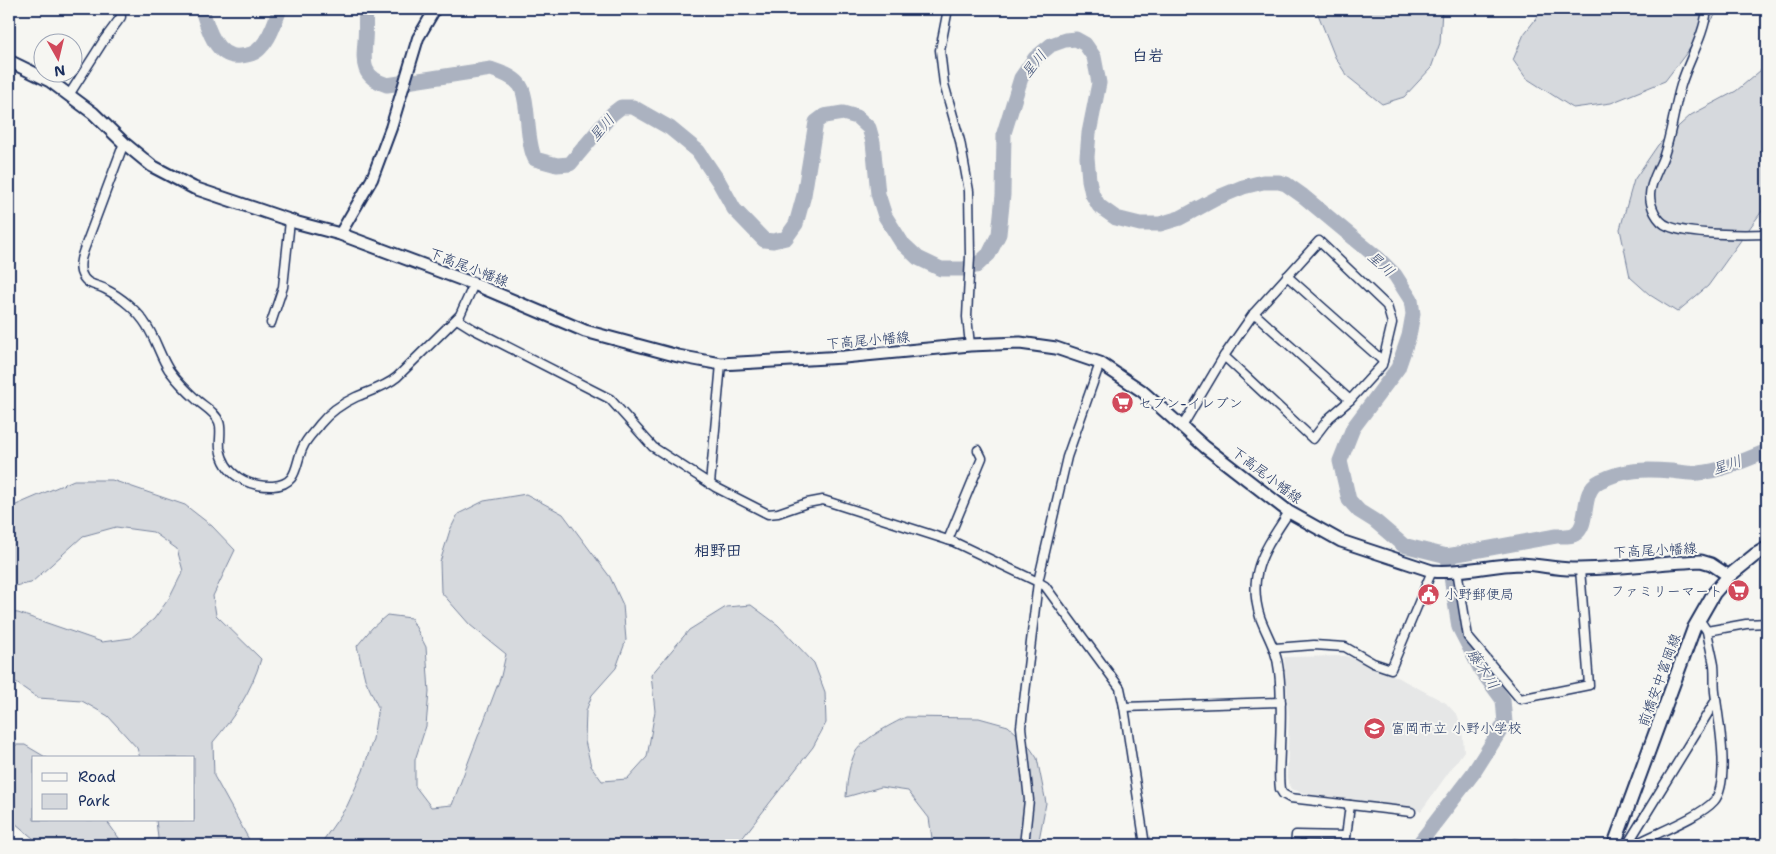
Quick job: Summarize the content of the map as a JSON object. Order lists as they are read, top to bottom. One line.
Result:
{"streets":{"main road":["下高尾小幡線","前橋安中富岡線"]},"crossings":[["下高尾小幡線","前橋安中富岡線"]],"districts":["白岩","相野田"],"water":["星川","藤木川"],"places":{"supermarket":["セブン-イレブン","ファミリーマート"],"public building":["小野郵便局"],"school or university":["富岡市立 小野小学校"]},"legend":["Road","Park"],"north":"bottom"}
